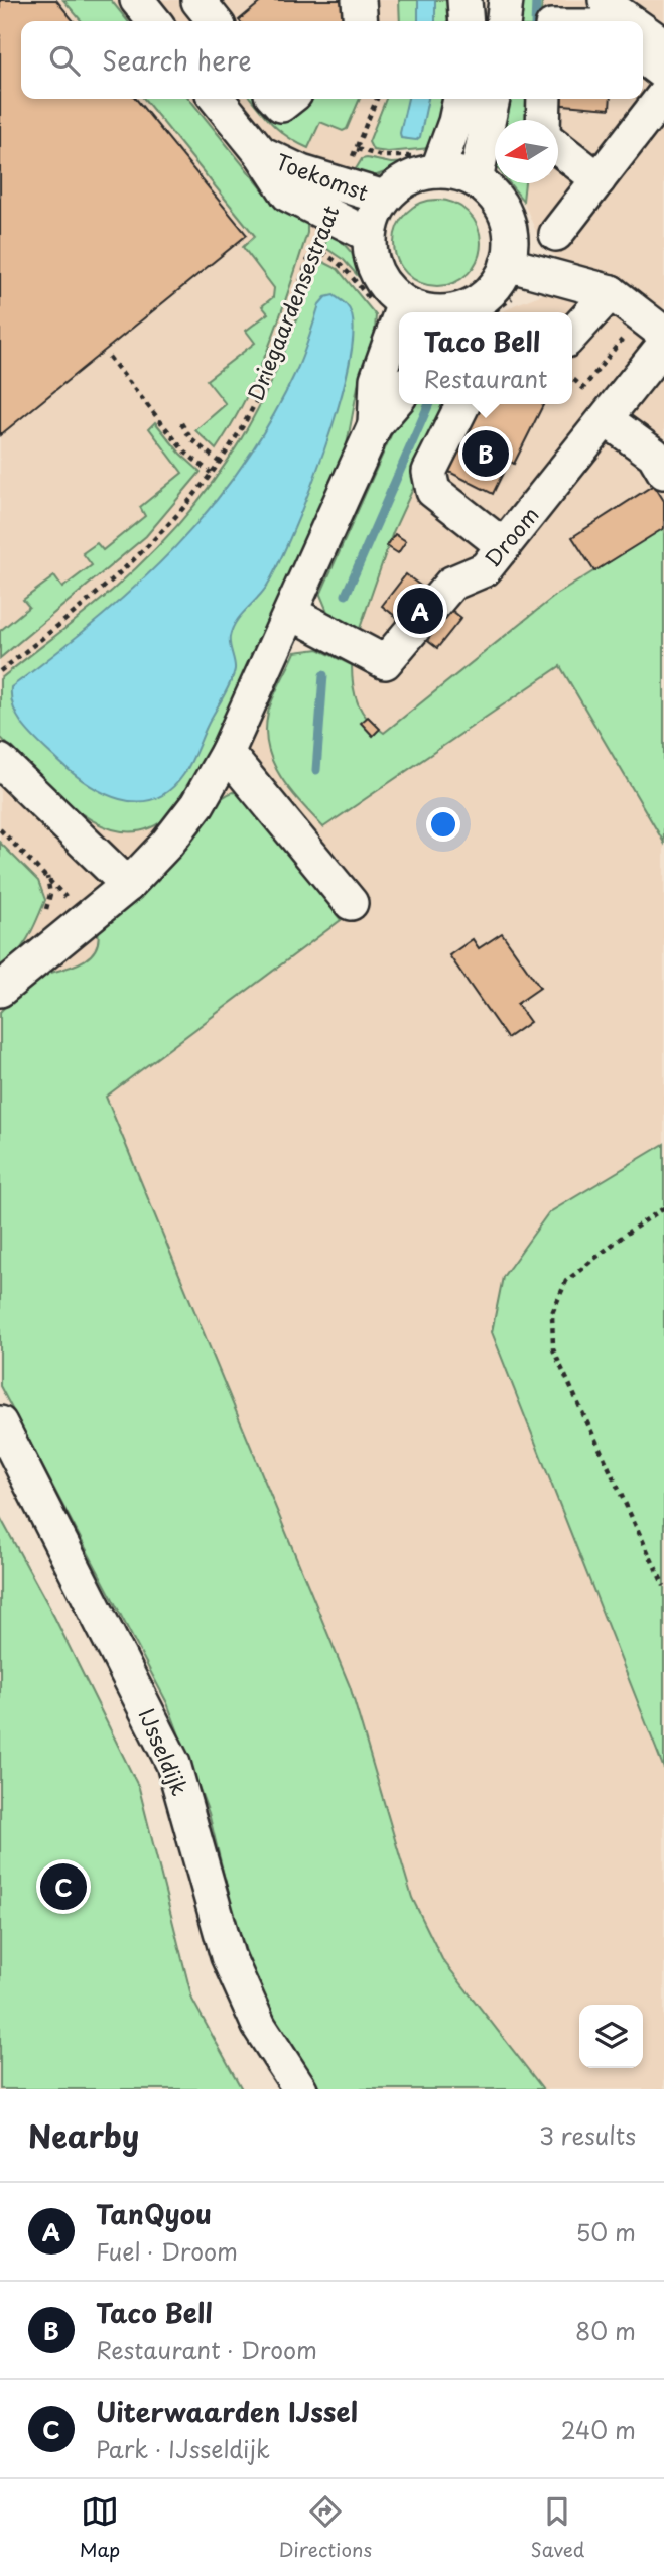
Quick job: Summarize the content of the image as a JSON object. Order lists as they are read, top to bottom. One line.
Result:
{"streets":{"street":["Toekomst","Droom","IJsseldijk"],"path":["Driegaardensestraat"]},"crossings":[["Toekomst","Driegaardensestraat"]],"north":"left","page":{"search":"Search here","popup":["Taco Bell","Restaurant"],"pins":["B","A","C"],"heading":["Nearby","3 results"],"list":[{"mark":"A","name":"TanQyou","note":"Fuel · Droom","value":"50 m"},{"mark":"B","name":"Taco Bell","note":"Restaurant · Droom","value":"80 m"},{"mark":"C","name":"Uiterwaarden IJssel","note":"Park · IJsseldijk","value":"240 m"}],"nav":["Map","Directions","Saved"]}}
